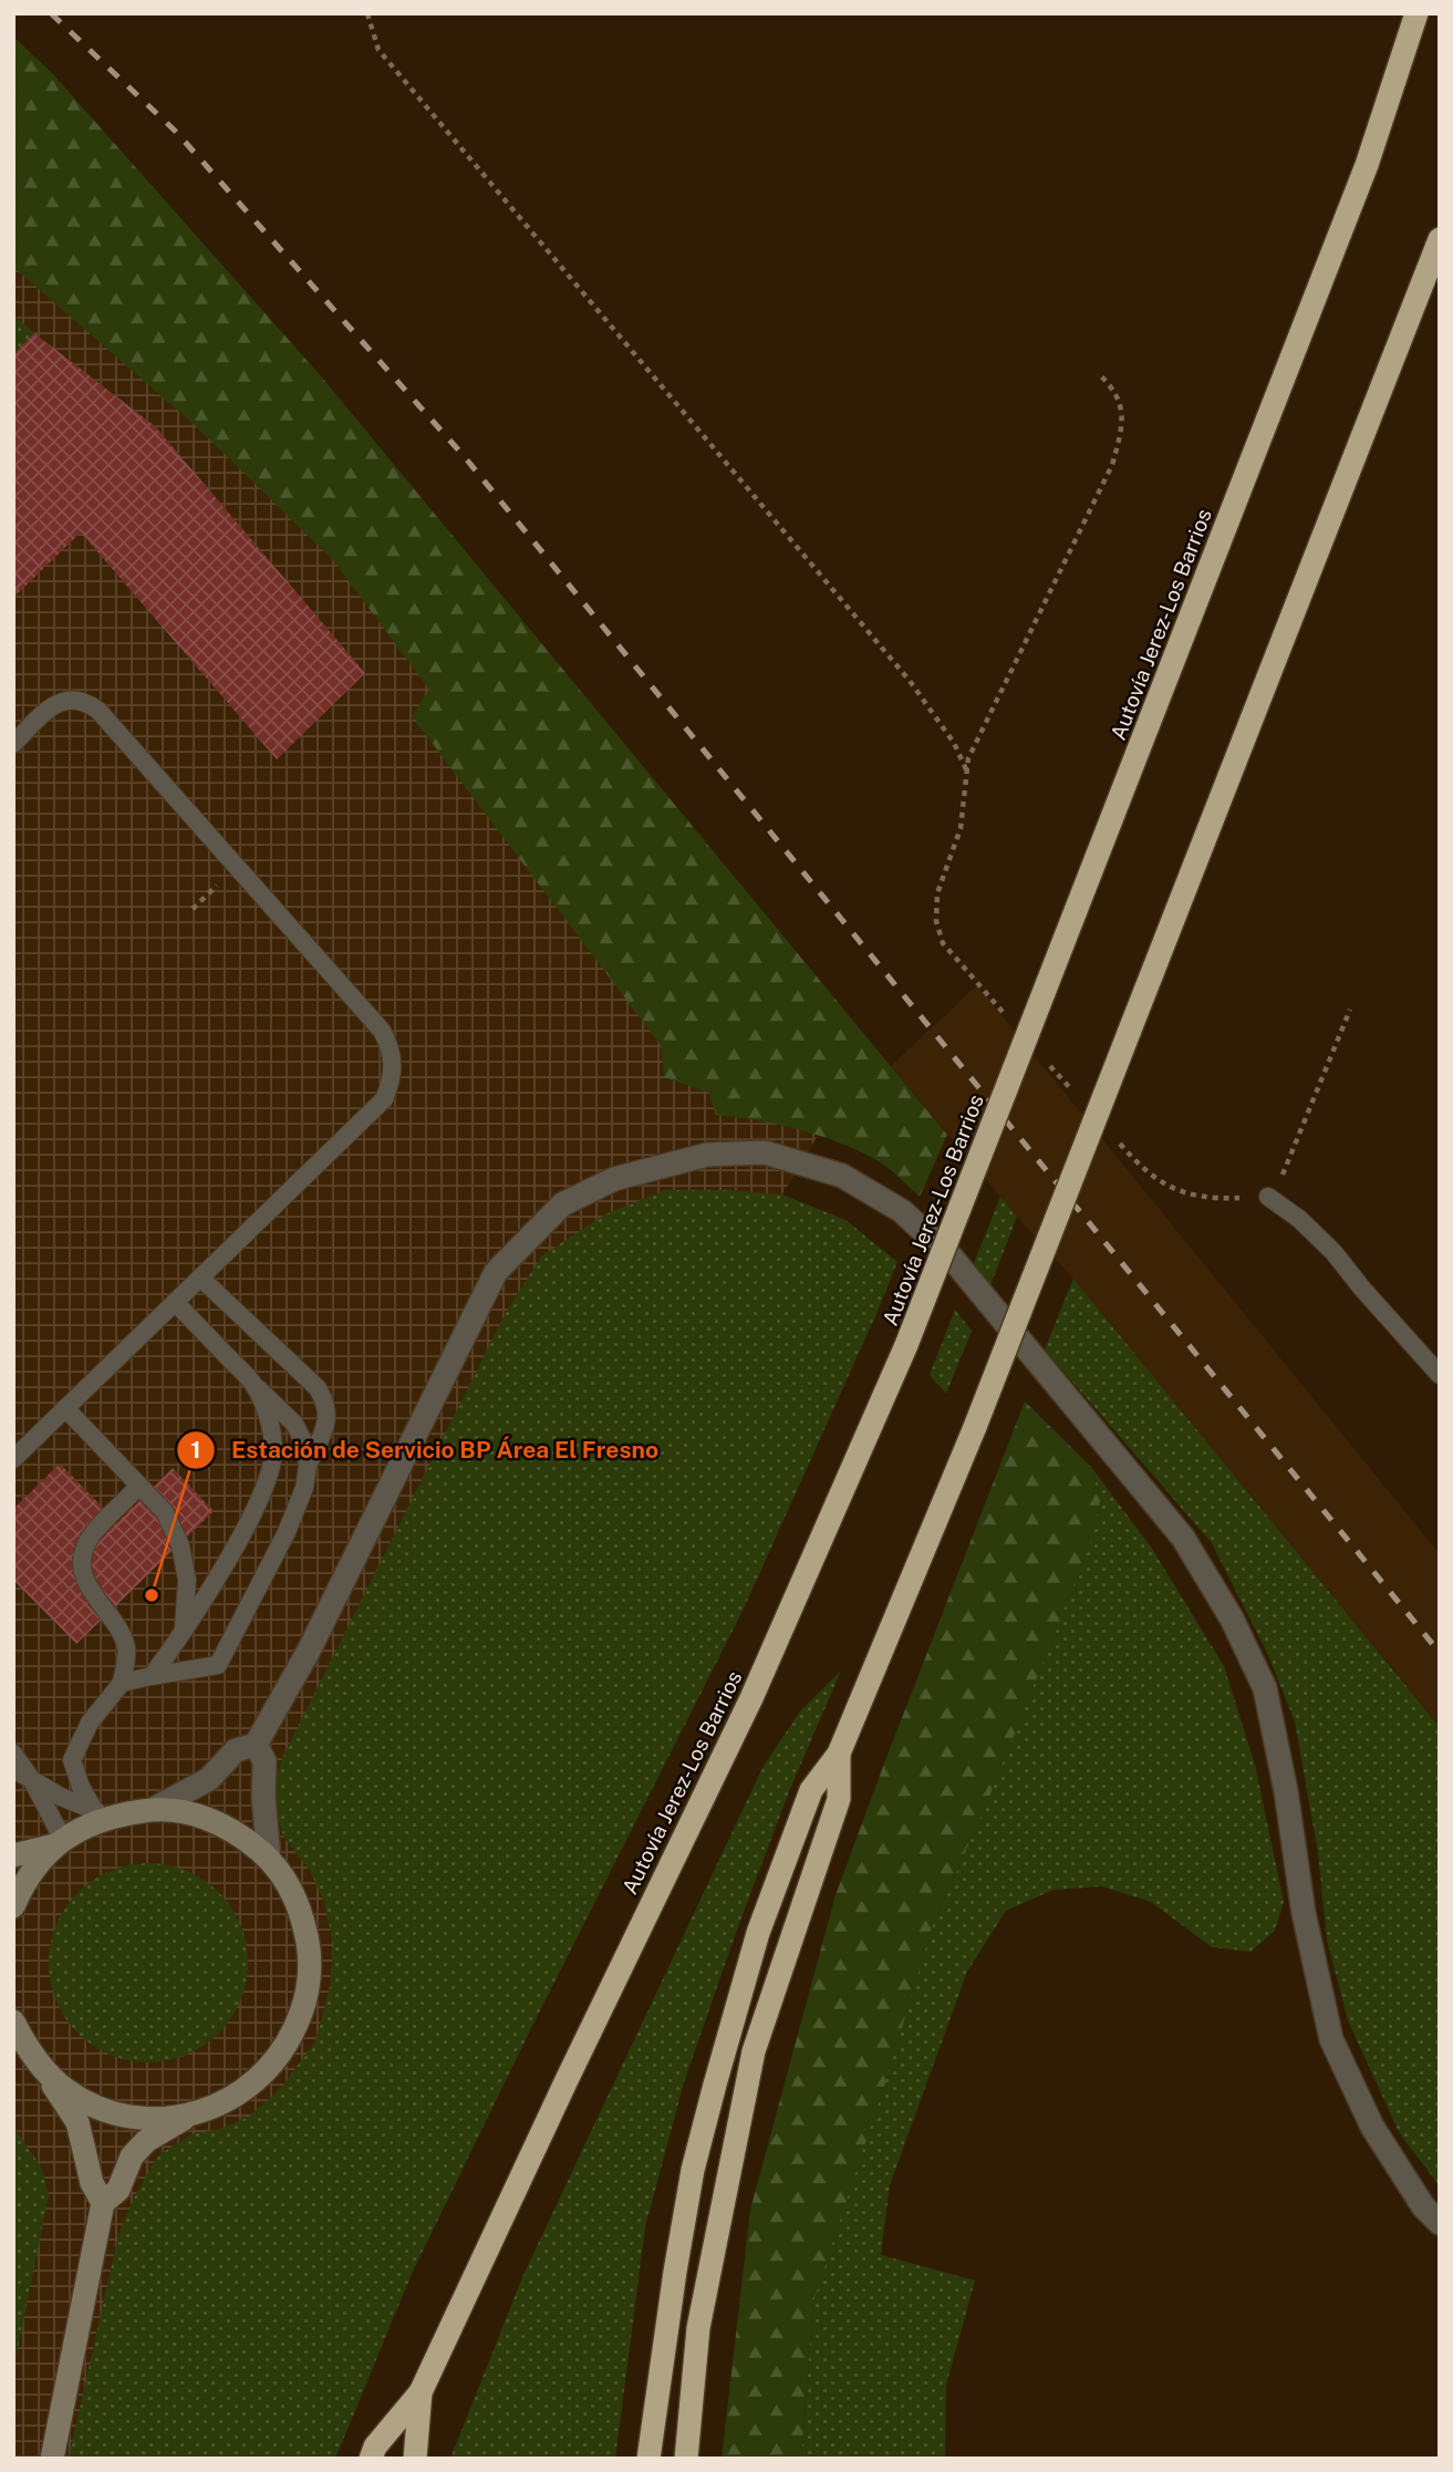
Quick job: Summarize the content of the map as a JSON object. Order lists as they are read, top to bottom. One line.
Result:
{"streets":{"highway":["Autovía Jerez-Los Barrios"]},"places":["Estación de Servicio BP Área El Fresno"]}
